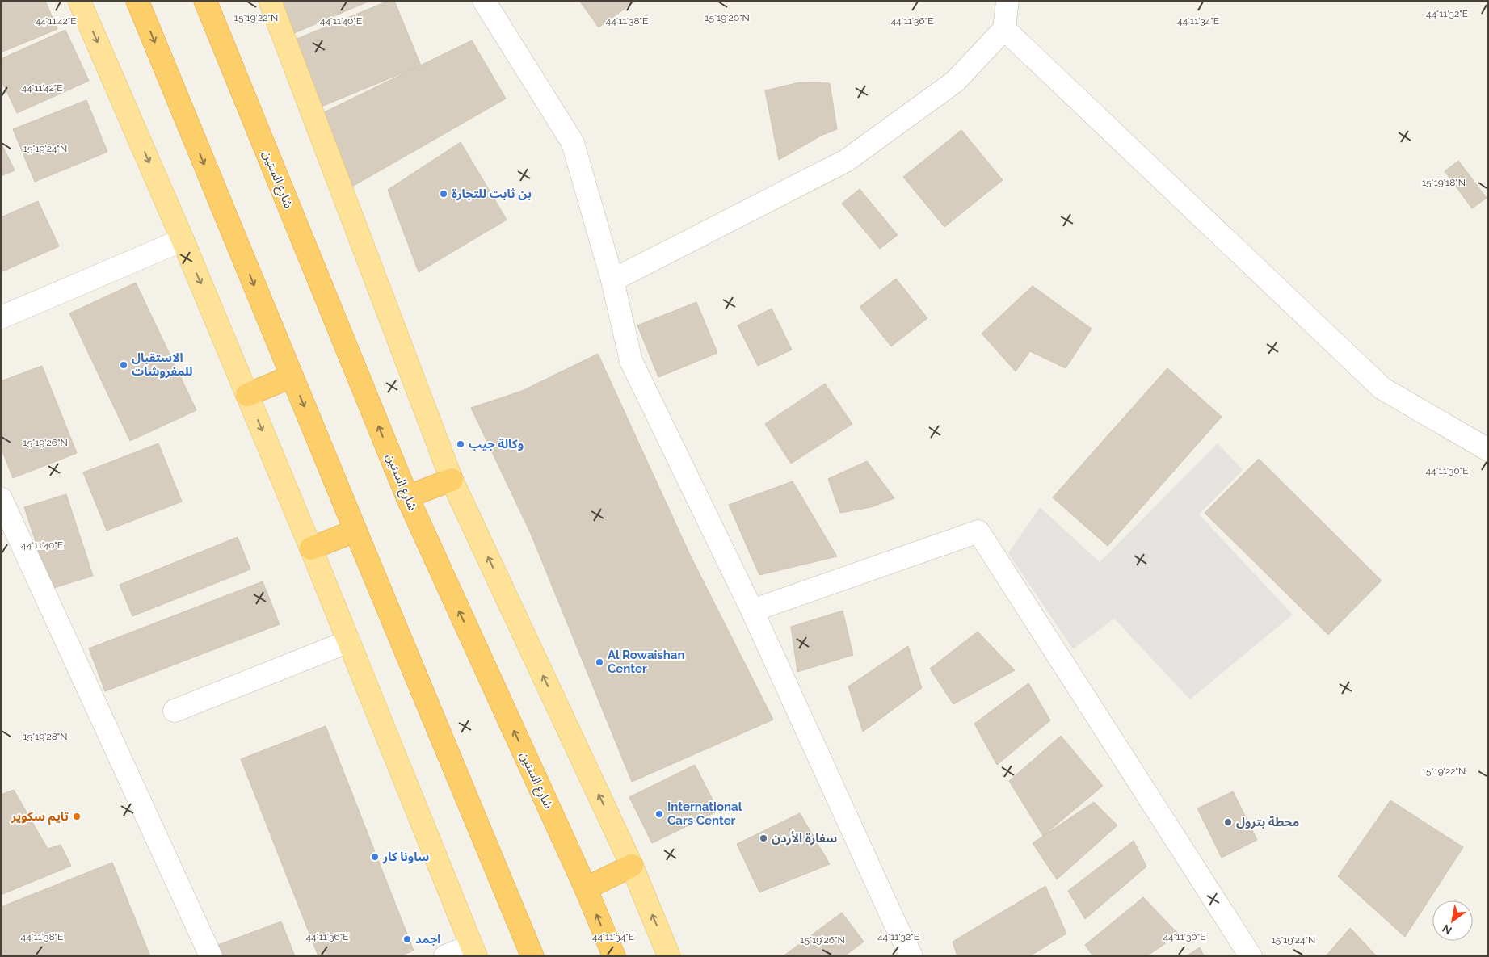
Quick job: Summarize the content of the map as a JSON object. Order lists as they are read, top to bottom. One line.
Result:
{"streets":{"highway":["شارع الستين"]},"places":["بن ثابت للتجارة","الاستقبال للمفروشات","وكالة جيب","Al Rowaishan Center","International Cars Center","تايم سكوير","محطة بترول","سفارة الأردن","ساونا كار","اجمد"],"north":"bottom left","coordinates":["44°11'32\"E","15°19'22\"N","15°19'20\"N","44°11'42\"E","44°11'40\"E","44°11'38\"E","44°11'36\"E","44°11'34\"E","15°19'24\"N","15°19'18\"N","15°19'26\"N","44°11'30\"E","15°19'28\"N"]}
